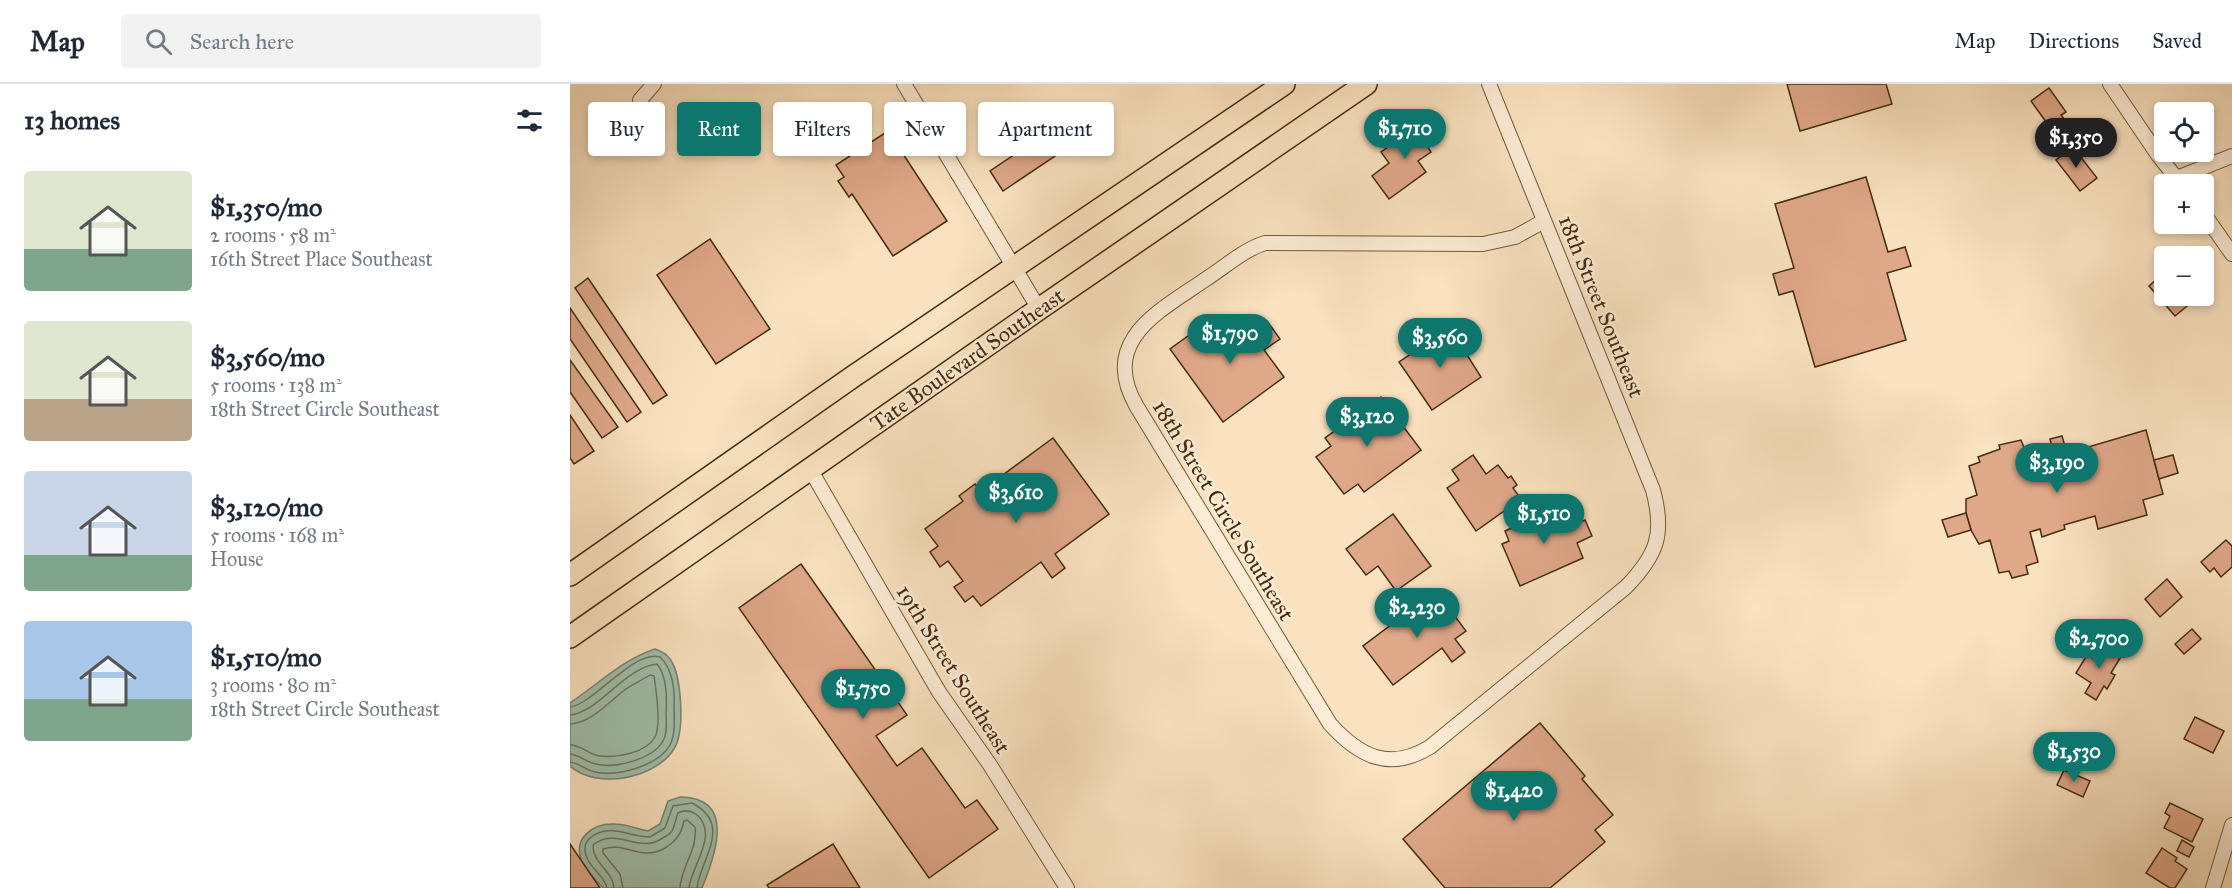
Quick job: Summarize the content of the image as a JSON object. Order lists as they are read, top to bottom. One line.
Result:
{"streets":{"main road":["Tate Boulevard Southeast"],"street":["18th Street Southeast","18th Street Circle Southeast","19th Street Southeast"]},"crossings":[["18th Street Southeast","18th Street Circle Southeast"],["Tate Boulevard Southeast","19th Street Southeast"]],"page":{"header":"Map","search":"Search here","nav":["Map","Directions","Saved"],"heading":"13 homes","map_buttons":["+","−"],"chip":["Buy","Rent","Filters","New","Apartment"],"price":["$1,710","$1,350","$1,790","$3,560","$3,120","$3,190","$3,610","$1,510","$2,230","$2,700","$1,750","$1,530","$1,420"],"list":[{"name":"$1,350/mo","note":"2 rooms · 58 m² · 16th Street Place Southeast"},{"name":"$3,560/mo","note":"5 rooms · 138 m² · 18th Street Circle Southeast"},{"name":"$3,120/mo","note":"5 rooms · 168 m² · House"},{"name":"$1,510/mo","note":"3 rooms · 80 m² · 18th Street Circle Southeast"}]}}
